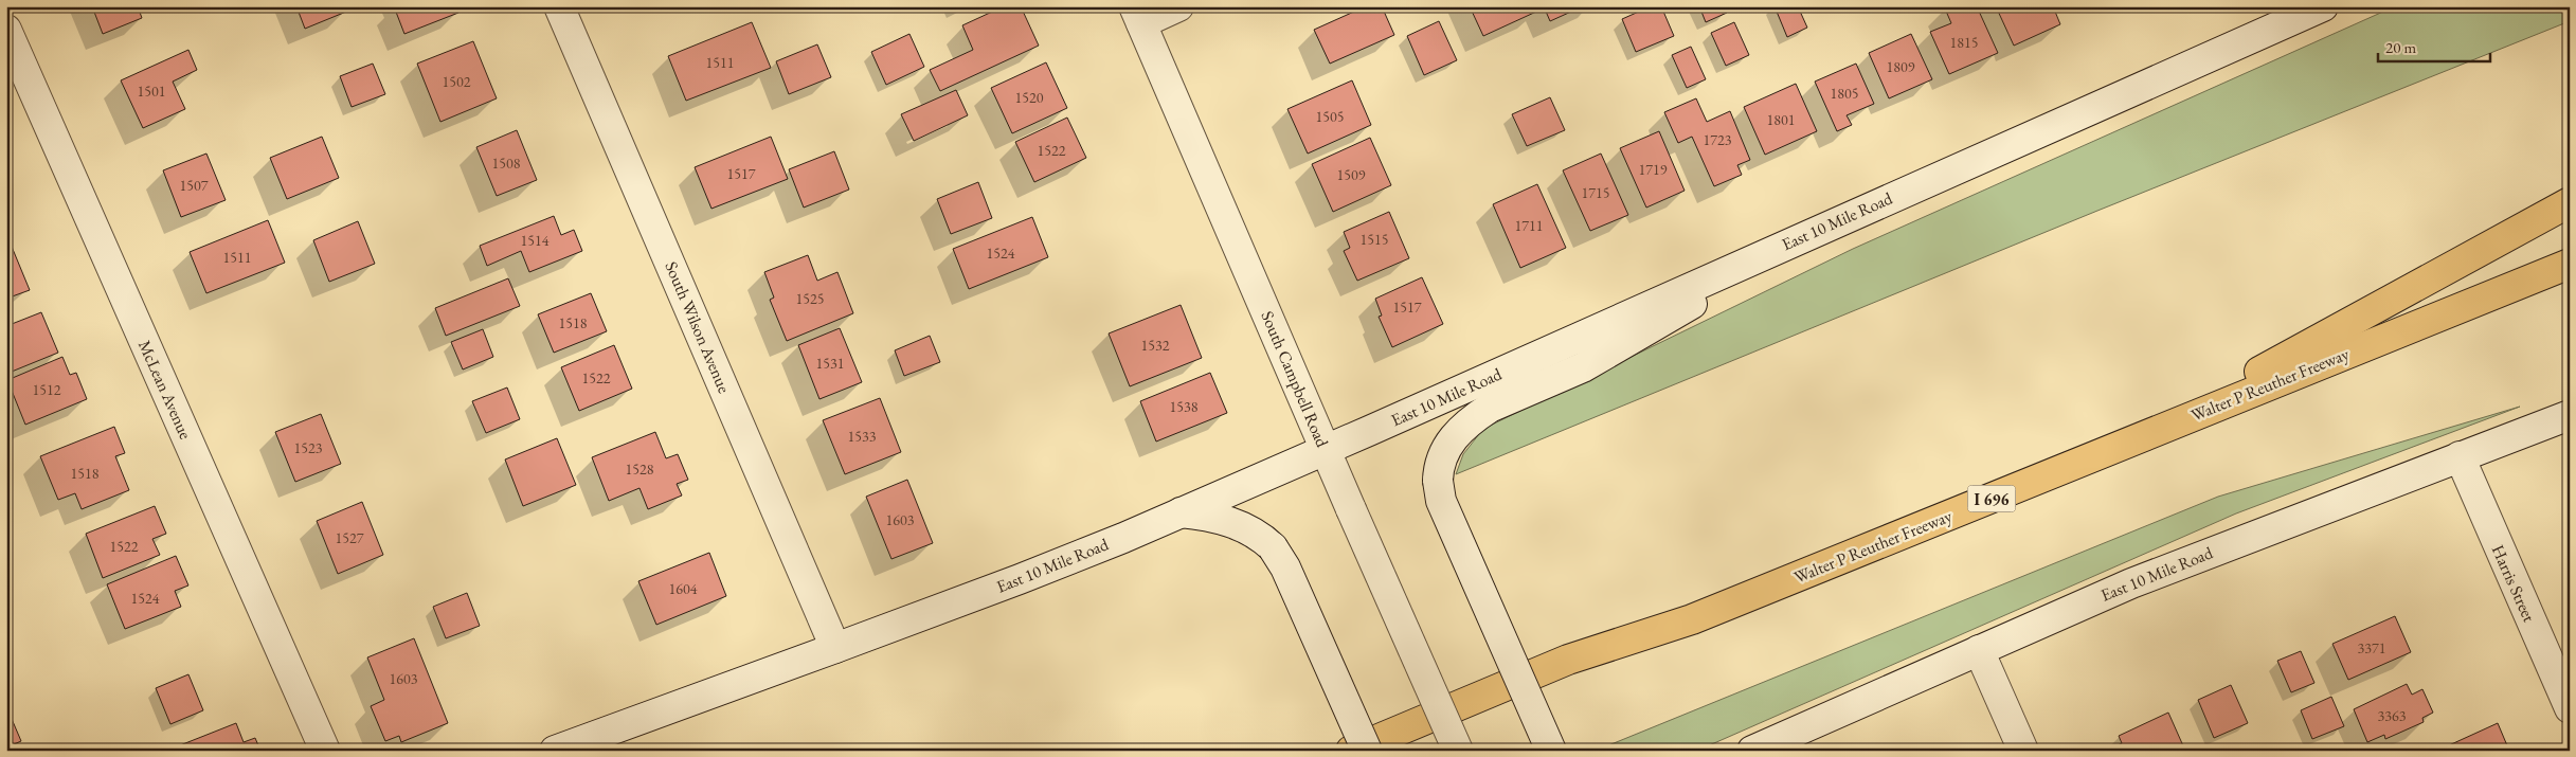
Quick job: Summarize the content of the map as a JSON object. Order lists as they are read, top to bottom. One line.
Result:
{"streets":{"highway":["Walter P Reuther Freeway","I 696"],"main road":["East 10 Mile Road","South Wilson Avenue","South Campbell Road","McLean Avenue","Harris Street"]},"crossings":[["East 10 Mile Road","South Wilson Avenue"],["East 10 Mile Road","South Campbell Road"],["East 10 Mile Road","Harris Street"]],"house_numbers":["1815","1511","1809","1502","1501","1805","1520","1505","1801","1723","1522","1508","1719","1517","1509","1507","1715","1711","1515","1514","1524","1511","1525","1517","1518","1532","1531","1522","1512","1538","1533","1523","1528","1518","1603","1527","1522","1604","1524","3371","1603","3363"],"scale_bar":"20 m"}
